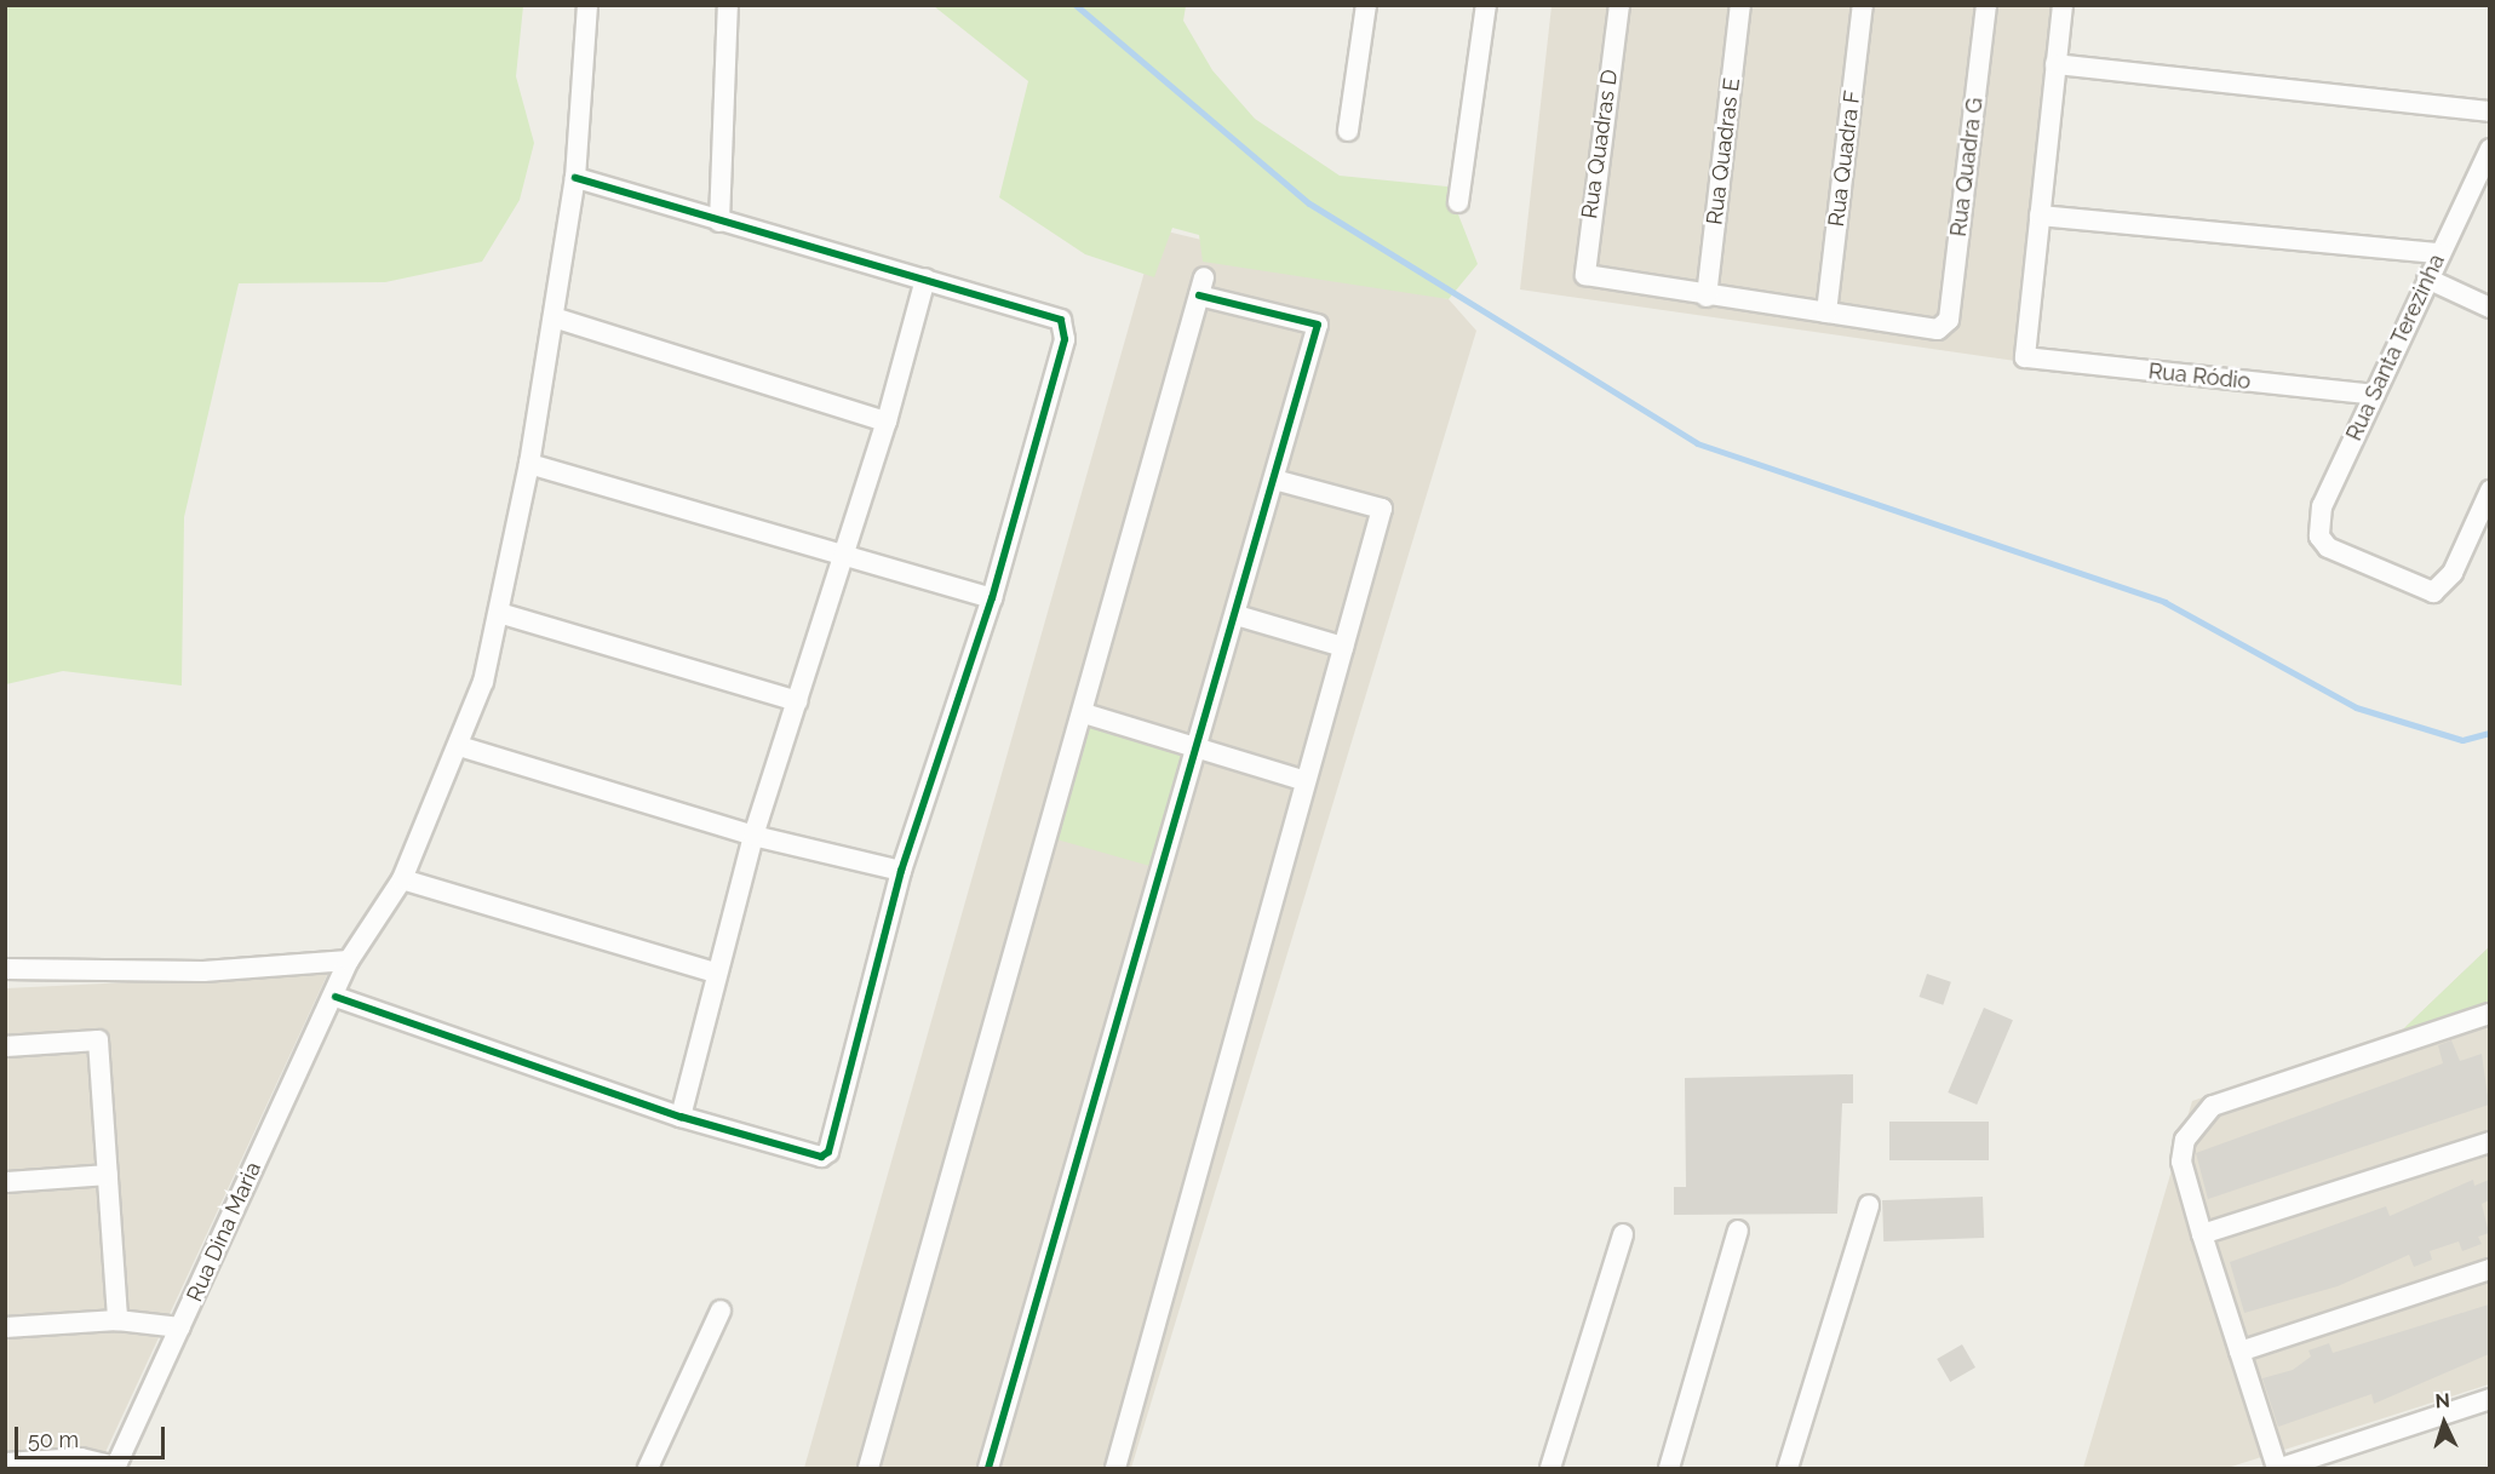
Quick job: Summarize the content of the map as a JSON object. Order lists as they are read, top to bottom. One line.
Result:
{"streets":{"street":["Rua Quadras D","Rua Quadras E","Rua Quadra F","Rua Quadra G","Rua Santa Terezinha","Rua Ródio","Rua Dina Maria"]},"crossings":[["Rua Quadras D","Rua Quadras E"],["Rua Quadra F","Rua Quadra G"],["Rua Santa Terezinha","Rua Ródio"]],"scale_bar":"50 m","north":"top"}
